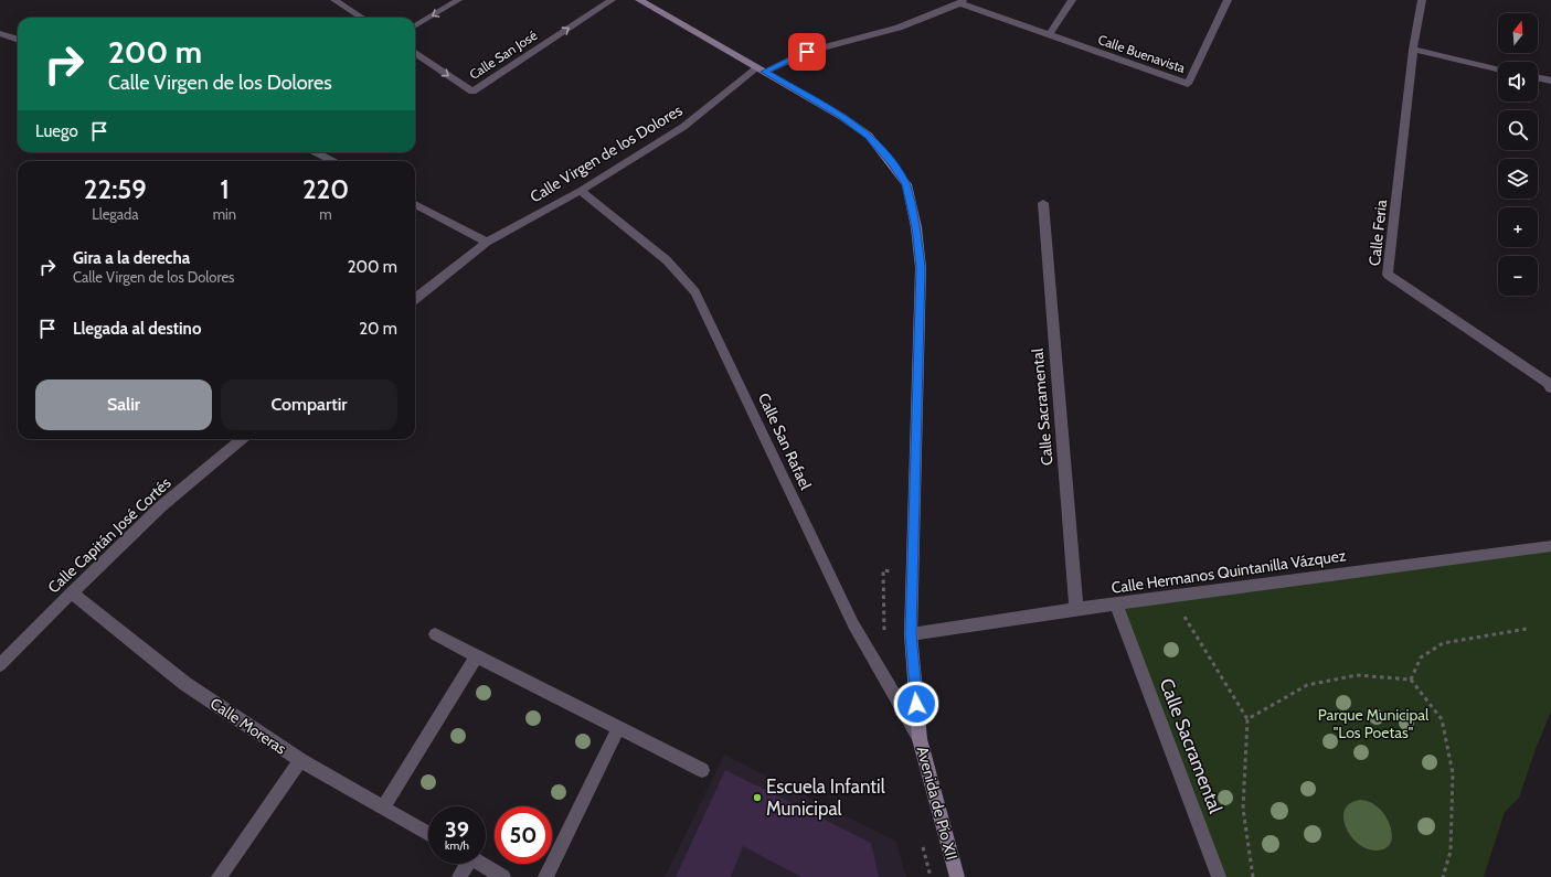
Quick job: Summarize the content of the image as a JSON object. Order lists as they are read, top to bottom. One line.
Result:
{"streets":{"main road":["Avenida de Pío XII"],"street":["Calle Buenavista","Calle San José","Calle Virgen de los Dolores","Calle Feria","Calle Sacramental","Calle San Rafael","Calle Capitán José Cortés","Calle Hermanos Quintanilla Vázquez","Calle Moreras"]},"crossings":[["Calle Buenavista","Calle Virgen de los Dolores"],["Calle Virgen de los Dolores","Calle San Rafael"],["Calle Virgen de los Dolores","Avenida de Pío XII"],["Calle Sacramental","Calle Hermanos Quintanilla Vázquez"],["Calle San Rafael","Avenida de Pío XII"],["Calle Capitán José Cortés","Calle Moreras"],["Calle Hermanos Quintanilla Vázquez","Avenida de Pío XII"]],"one_way":["Calle San José"],"parks":["Parque Municipal \"Los Poetas\""],"places":["Escuela Infantil Municipal"],"north":"top","page":{"map_buttons":["+","−"],"turn":["200 m","Calle Virgen de los Dolores"],"then":"Luego","eta":["22:59","Llegada","1","min","220","m"],"list":[{"name":"Gira a la derecha","note":"Calle Virgen de los Dolores","value":"200 m"},{"name":"Llegada al destino","value":"20 m"}],"buttons":["Salir","Compartir"],"speed":"39 km/h","limit":"50"}}
